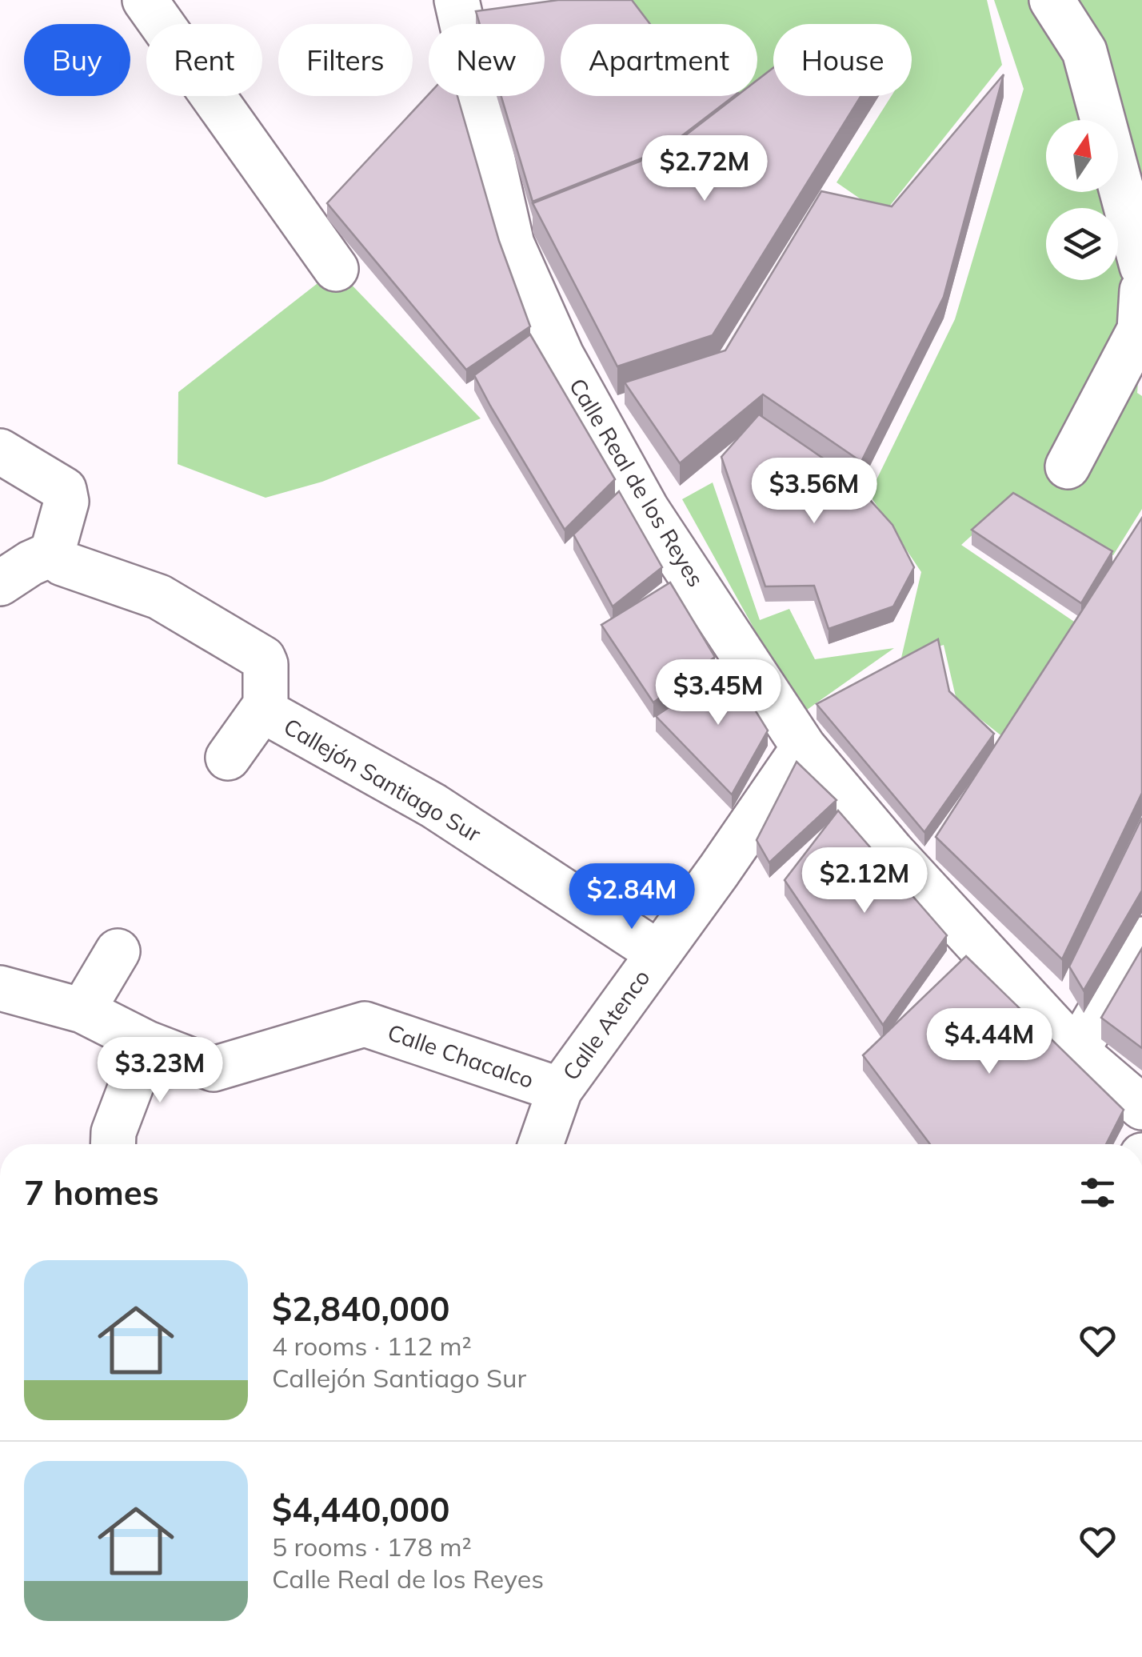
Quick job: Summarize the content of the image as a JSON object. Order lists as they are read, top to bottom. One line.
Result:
{"streets":{"street":["Calle Real de los Reyes","Callejón Santiago Sur","Calle Atenco","Calle Chacalco"]},"crossings":[["Calle Real de los Reyes","Calle Atenco"],["Callejón Santiago Sur","Calle Atenco"],["Calle Atenco","Calle Chacalco"]],"north":"top","page":{"chip":["Buy","Rent","Filters","New","Apartment","House"],"price":["$2.72M","$3.56M","$3.45M","$2.12M","$2.84M","$4.44M","$3.23M"],"heading":"7 homes","list":[{"name":"$2,840,000","note":"4 rooms · 112 m² · Callejón Santiago Sur"},{"name":"$4,440,000","note":"5 rooms · 178 m² · Calle Real de los Reyes"}]}}
